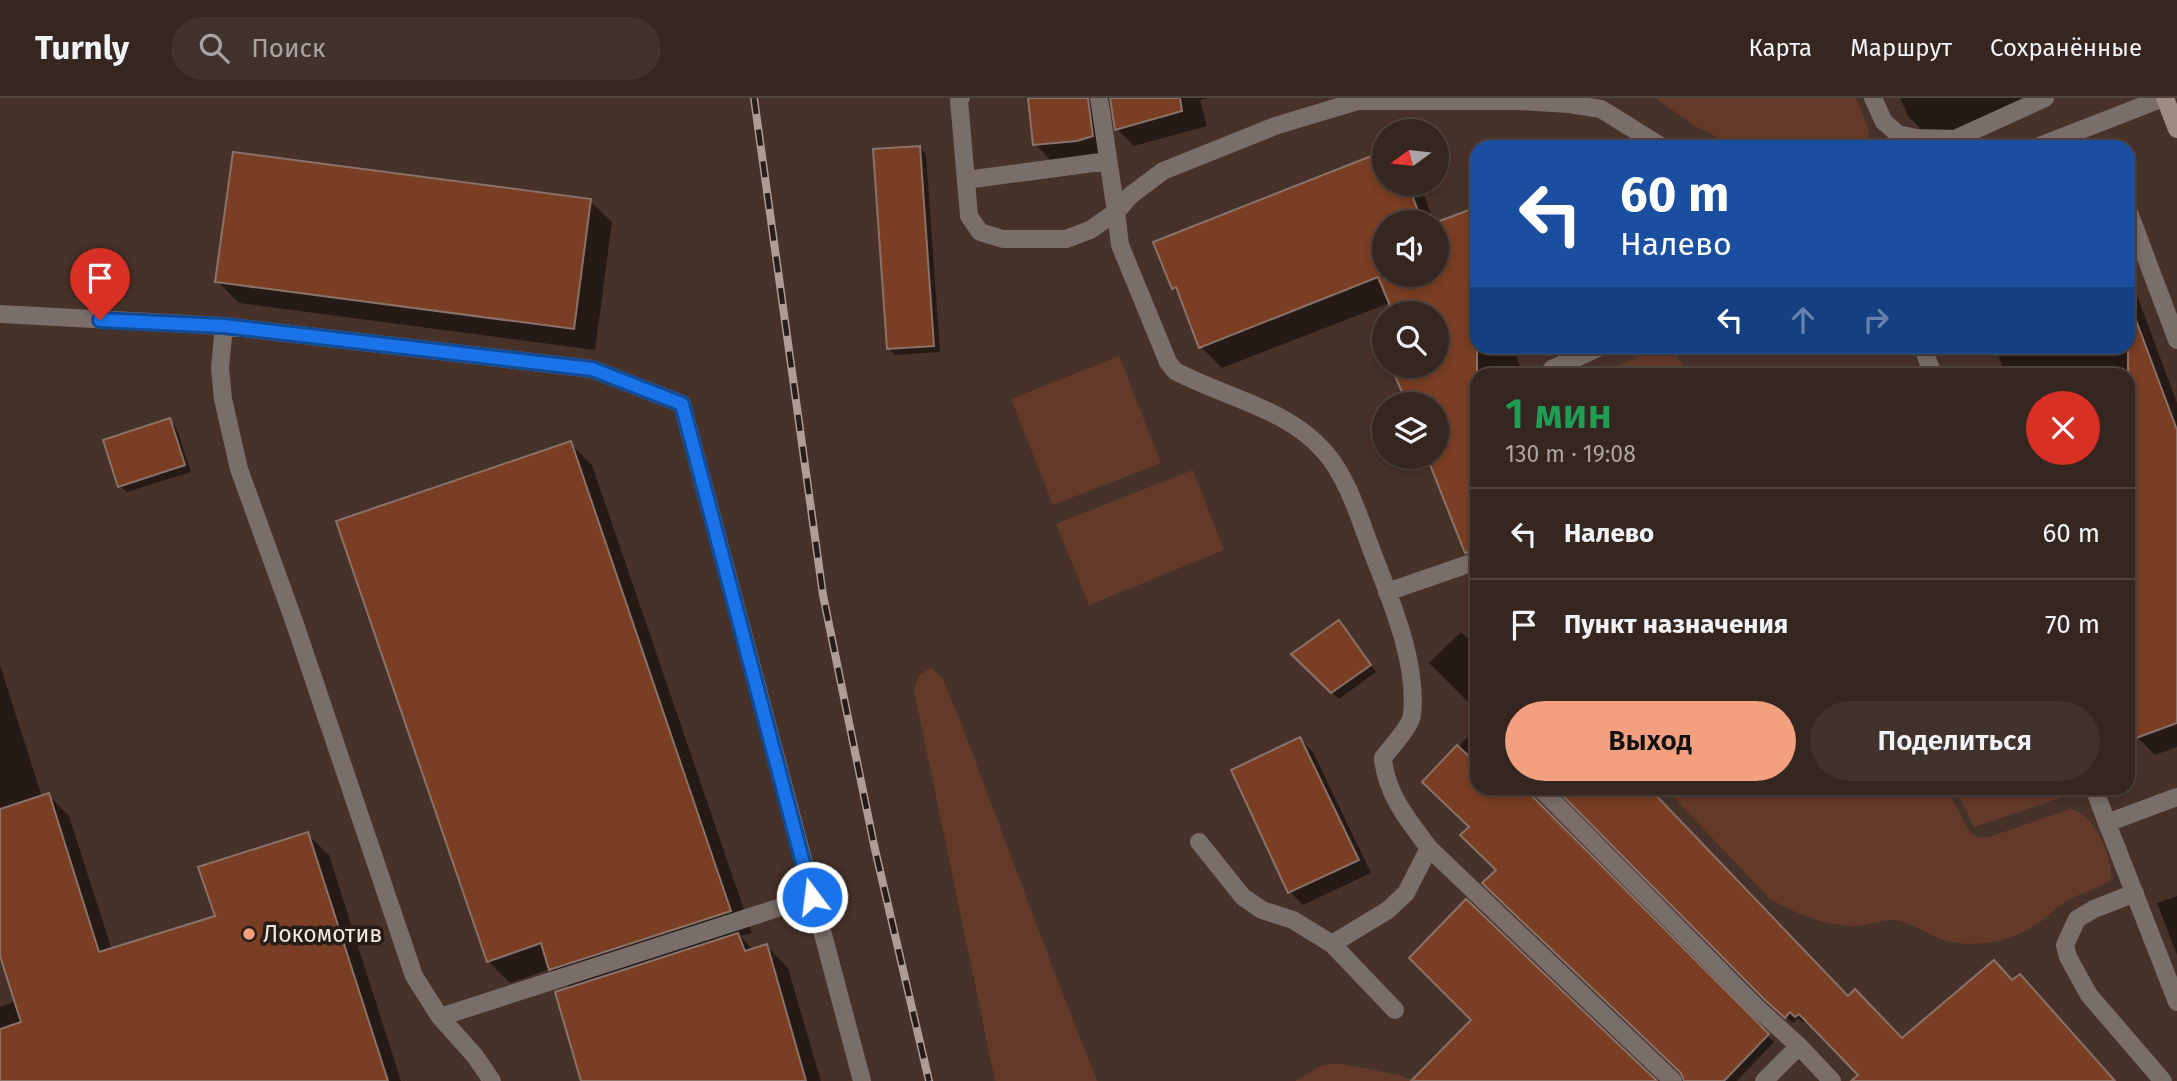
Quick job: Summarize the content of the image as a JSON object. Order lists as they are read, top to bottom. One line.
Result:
{"places":["Локомотив"],"north":"left","page":{"header":"Turnly","search":"Поиск","nav":["Карта","Маршрут","Сохранённые"],"turn":["60 m","Налево"],"heading":["1 мин","130 m · 19:08"],"list":[{"name":"Налево","value":"60 m"},{"name":"Пункт назначения","value":"70 m"}],"buttons":["Выход","Поделиться"]}}
